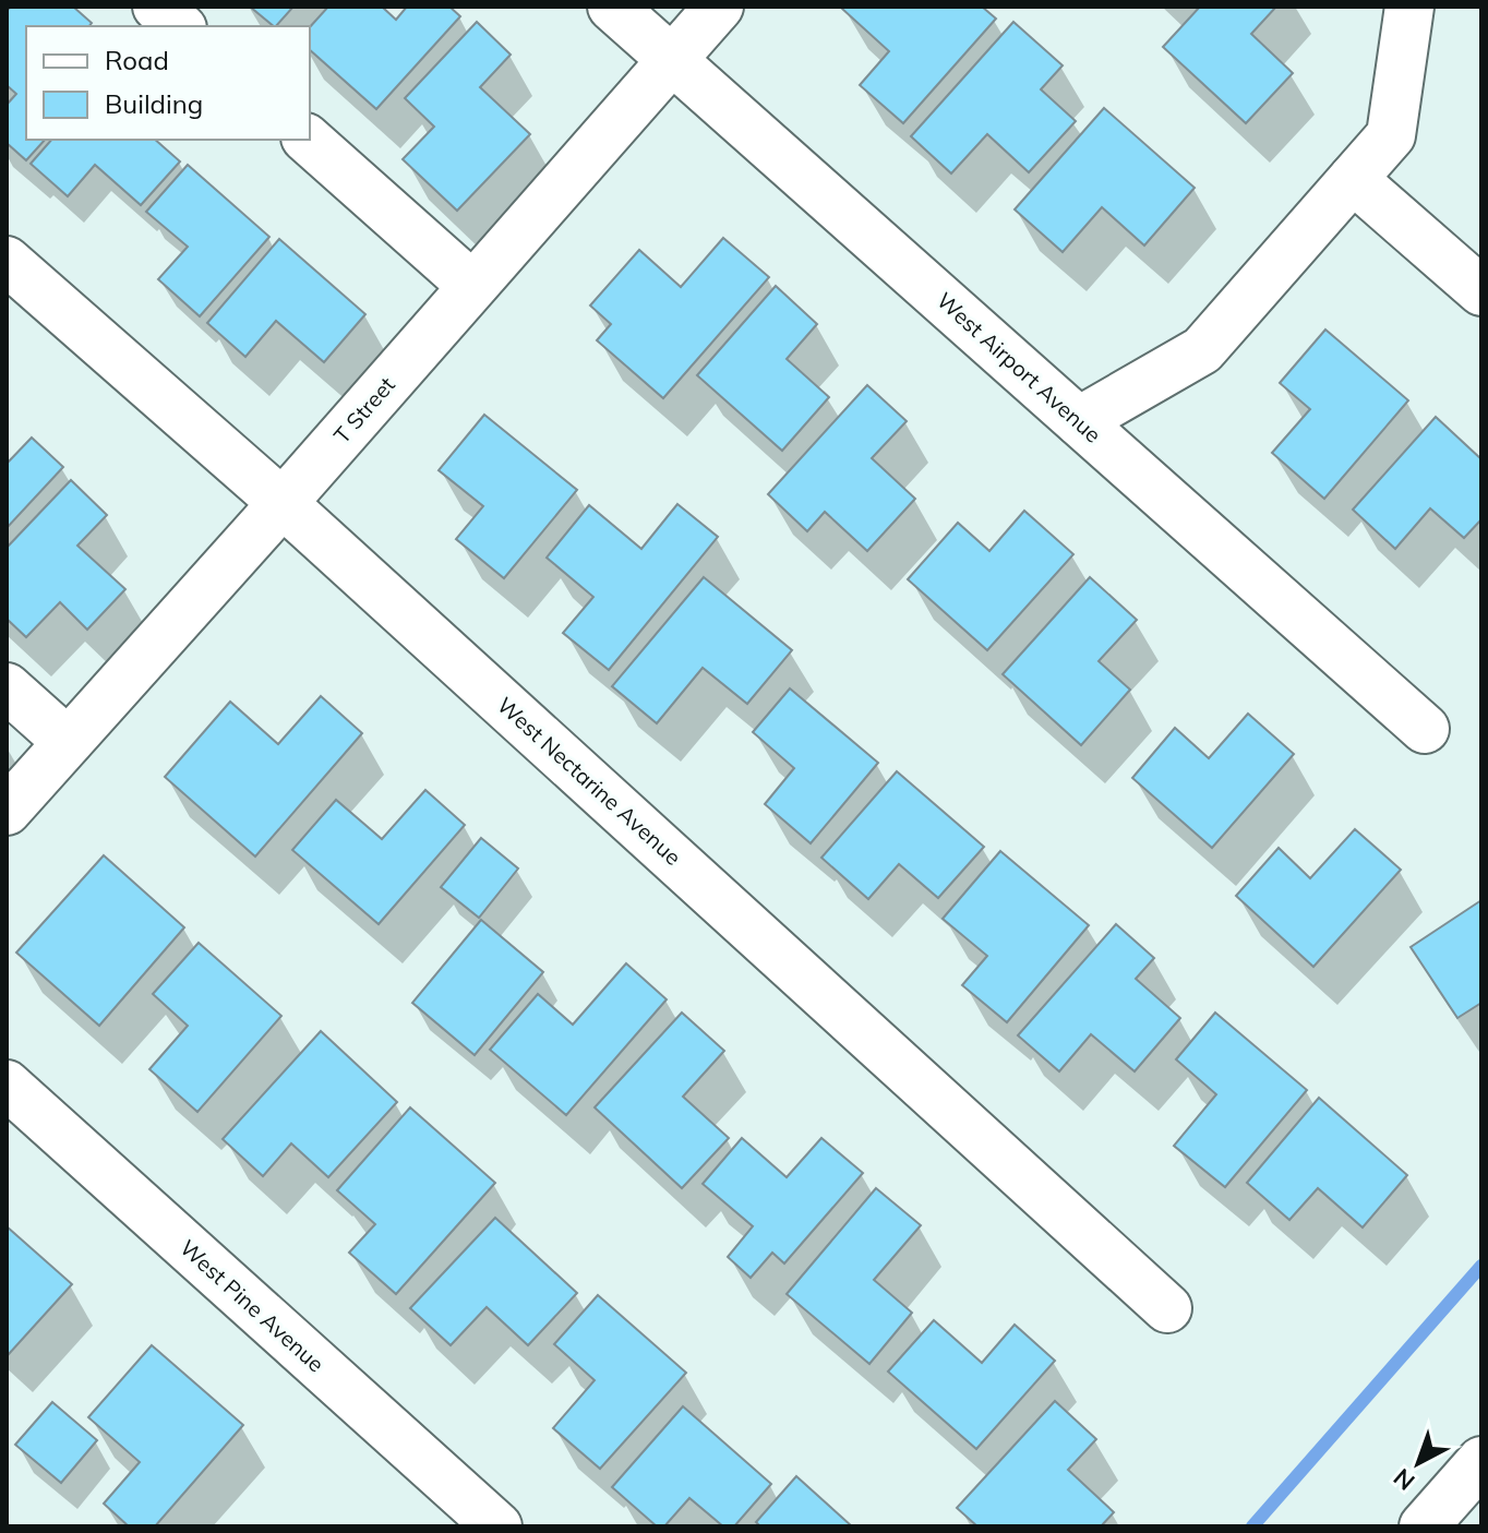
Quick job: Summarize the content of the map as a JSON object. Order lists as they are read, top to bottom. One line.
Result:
{"streets":{"street":["West Airport Avenue","T Street","West Nectarine Avenue","West Pine Avenue"]},"crossings":[["West Airport Avenue","T Street"],["T Street","West Nectarine Avenue"]],"legend":["Road","Building"],"north":"bottom left"}
